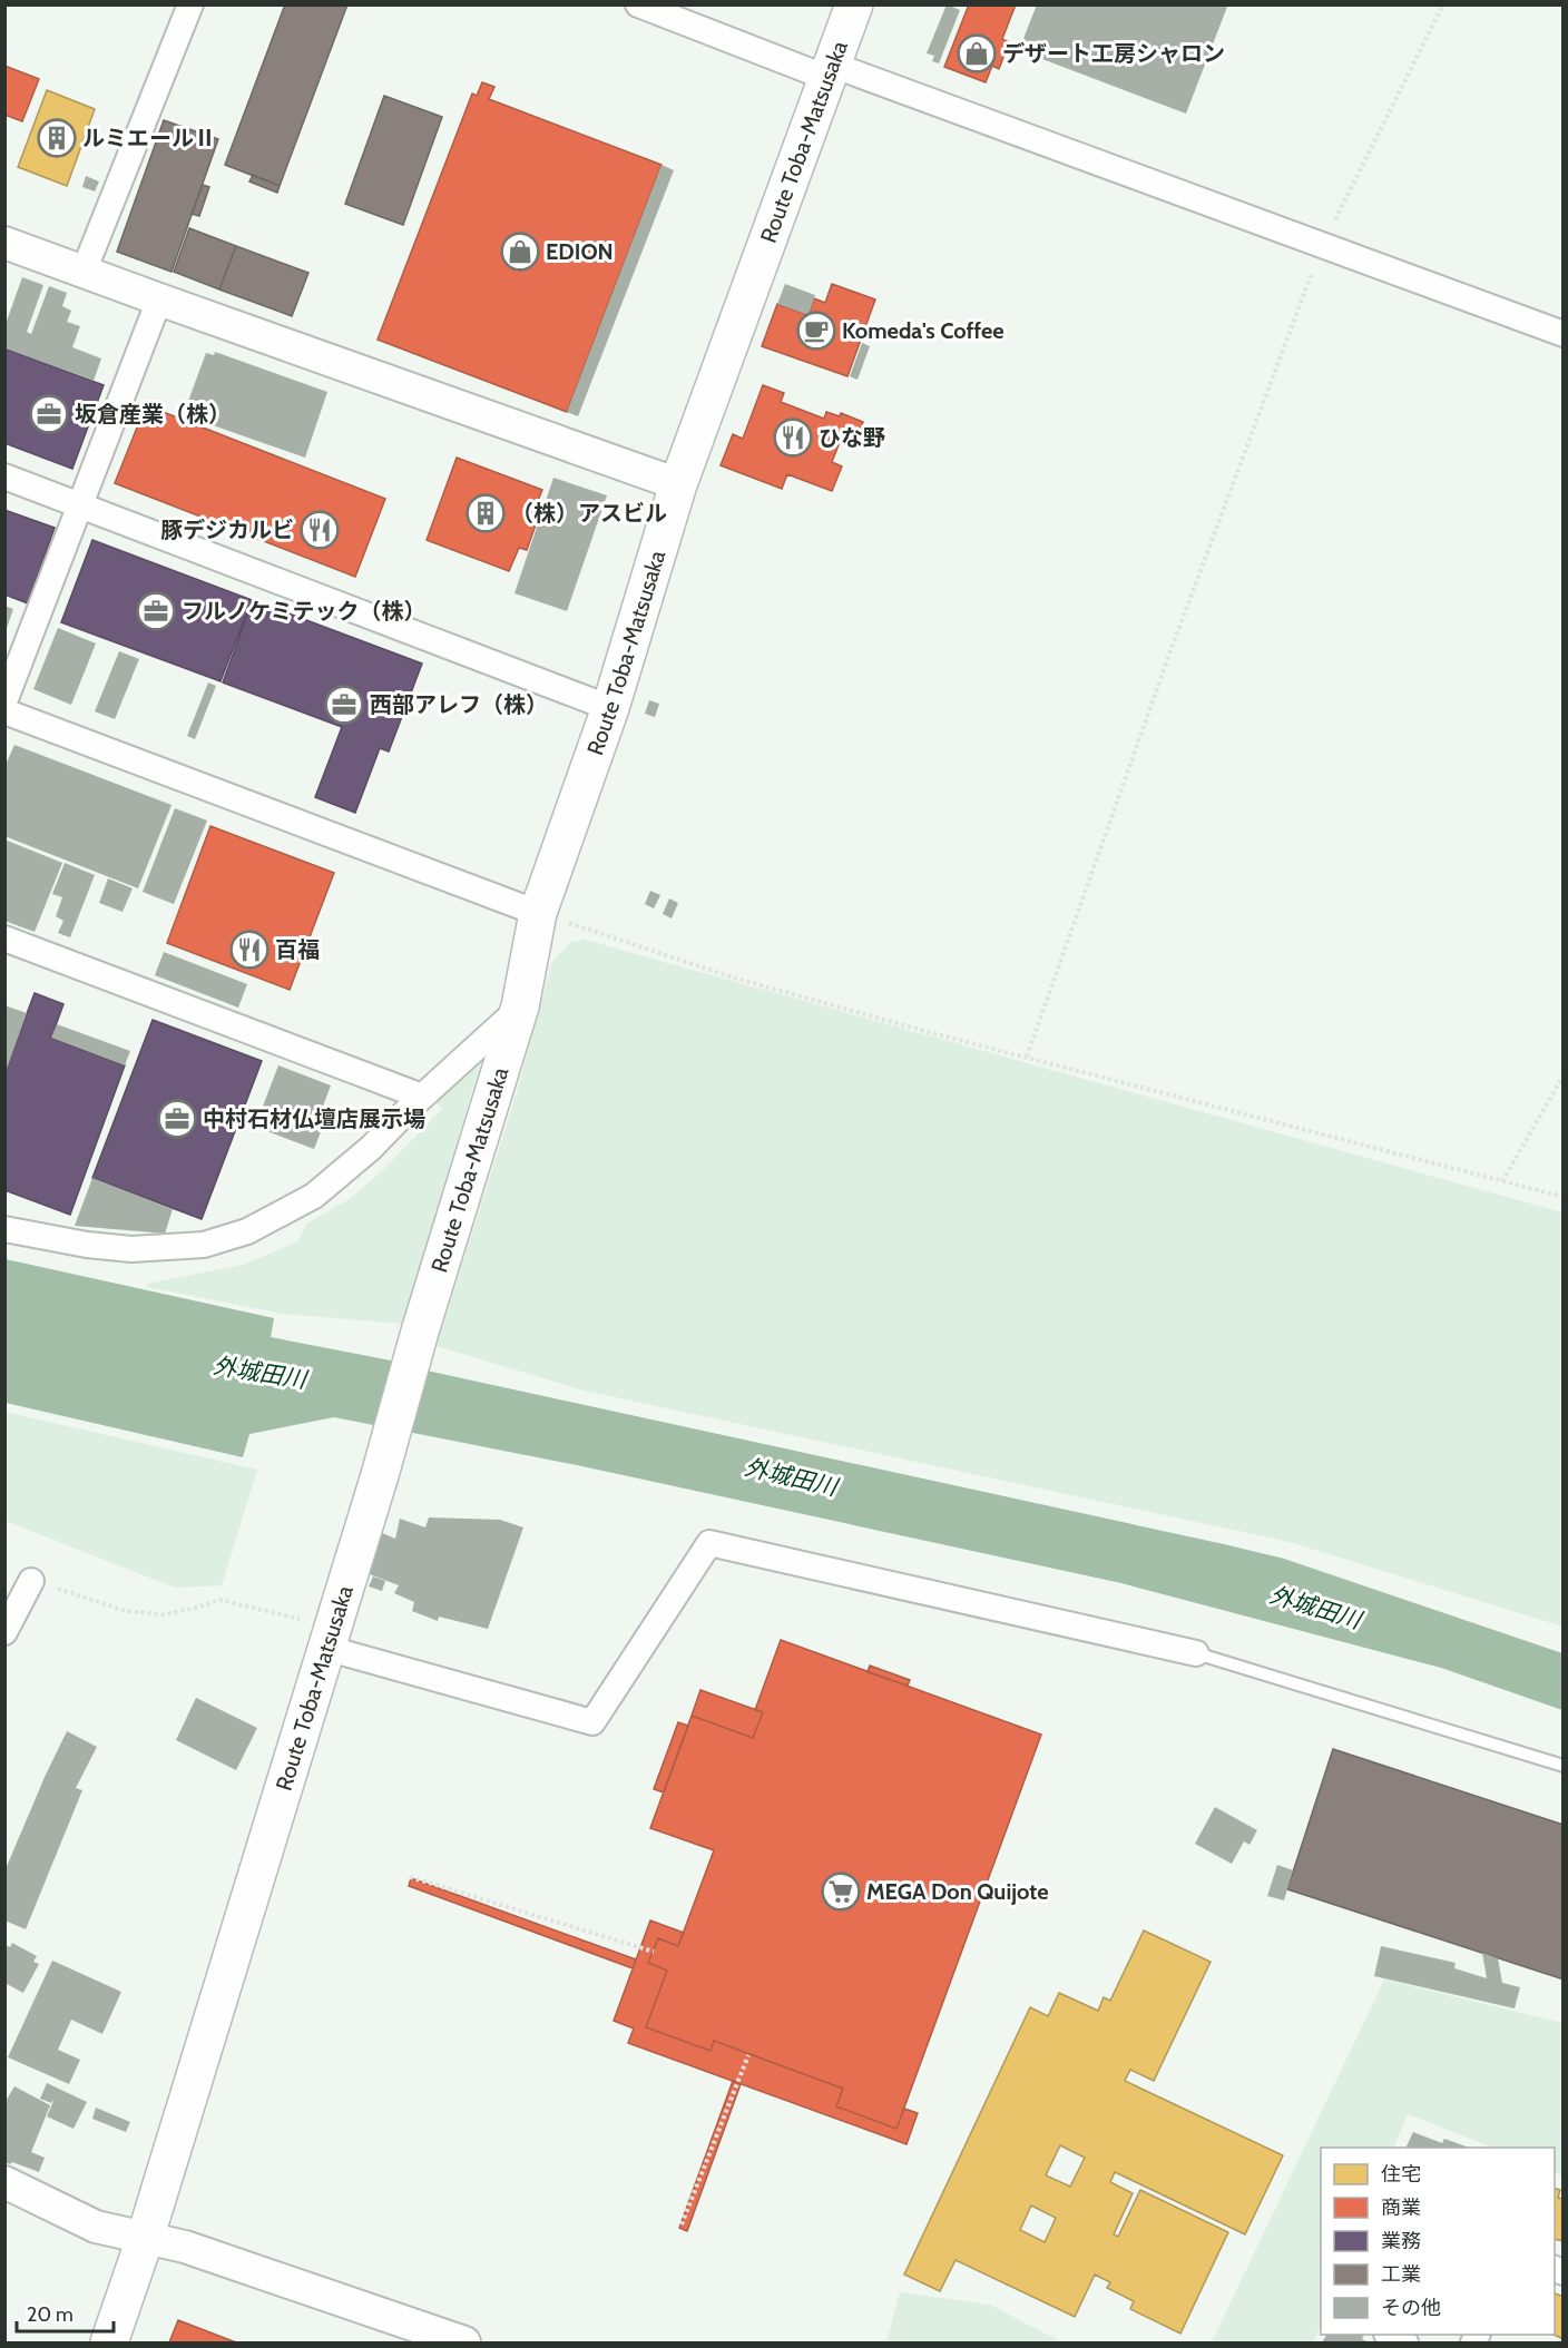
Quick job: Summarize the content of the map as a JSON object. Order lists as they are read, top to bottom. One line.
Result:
{"streets":{"main road":["Route Toba-Matsusaka"]},"water":["外城田川"],"places":{"shop":["デザート工房シャロン","EDION"],"building":["ルミエールⅡ","（株）アスビル"],"cafe":["Komeda's Coffee"],"office":["坂倉産業（株）","フルノケミテック（株）","西部アレフ（株）","中村石材仏壇店展示場"],"restaurant":["ひな野","豚デジカルビ","百福"],"supermarket":["MEGA Don Quijote"]},"legend":["住宅","商業","業務","工業","その他"],"scale_bar":"20 m"}
